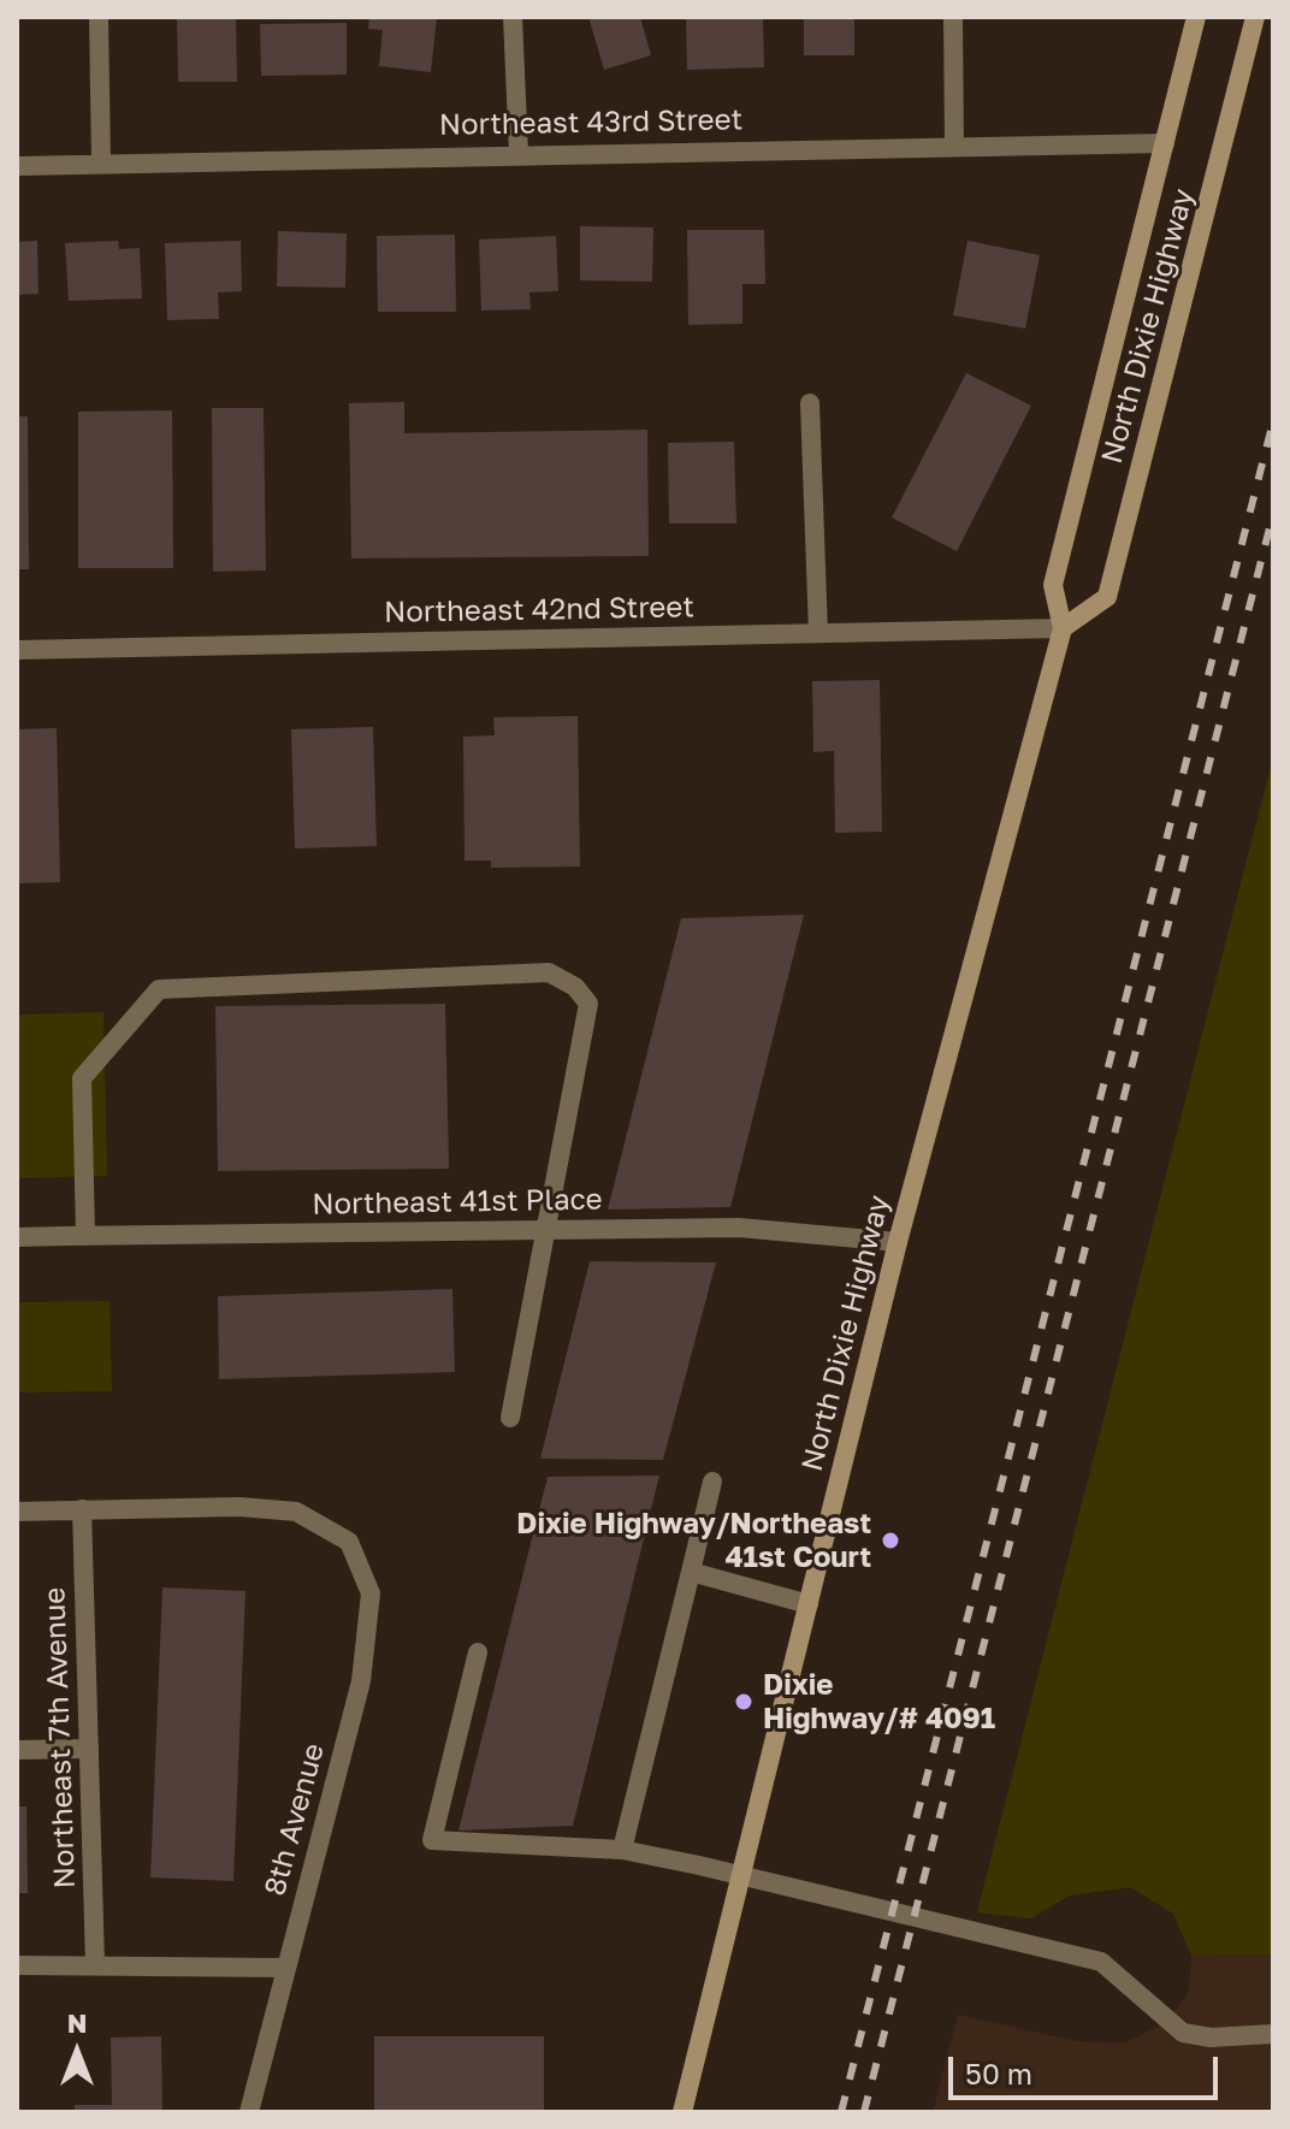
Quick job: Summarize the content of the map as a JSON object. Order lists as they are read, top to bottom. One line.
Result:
{"streets":{"main road":["North Dixie Highway"],"street":["Northeast 43rd Street","Northeast 42nd Street","Northeast 41st Place","Northeast 7th Avenue","8th Avenue"]},"crossings":[["Northeast 43rd Street","North Dixie Highway"],["North Dixie Highway","Northeast 42nd Street"],["North Dixie Highway","Northeast 41st Place"],["Northeast 7th Avenue","8th Avenue"]],"places":["Dixie Highway/Northeast 41st Court","Dixie Highway/# 4091"],"scale_bar":"50 m","north":"top"}
